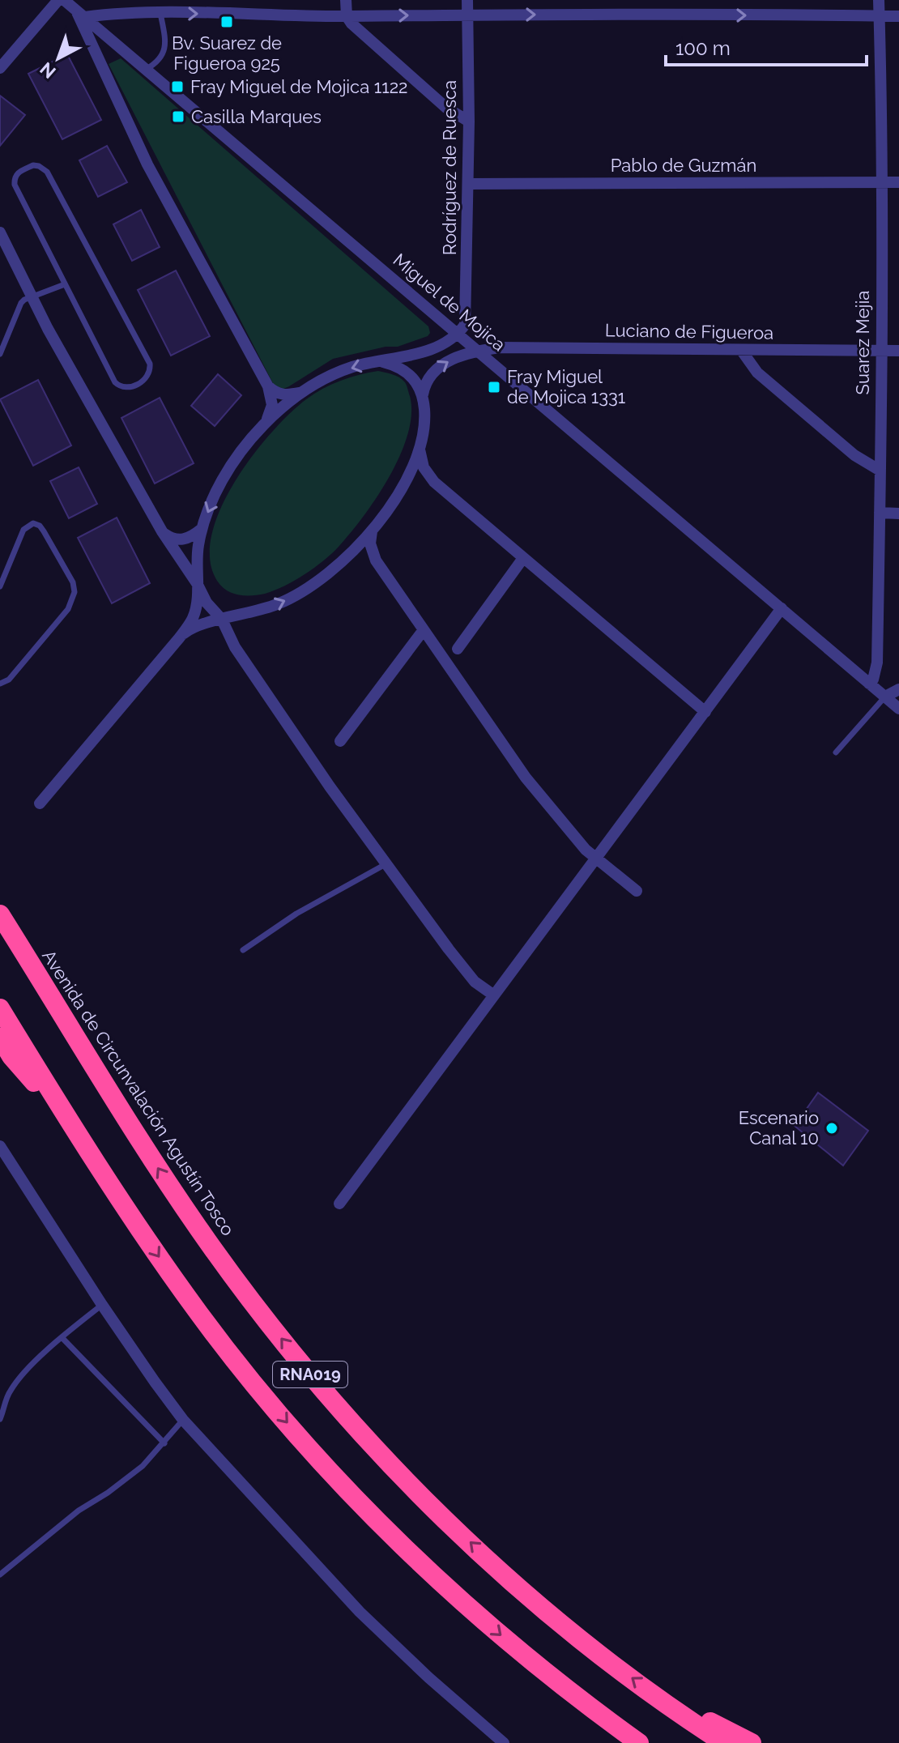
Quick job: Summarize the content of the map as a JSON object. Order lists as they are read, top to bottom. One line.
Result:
{"streets":{"highway":["Avenida de Circunvalación Agustín Tosco","RNA019"],"street":["Pablo de Guzmán","Rodríguez de Ruesca","Miguel de Mojica","Luciano de Figueroa","Suarez Mejia"]},"crossings":[["Pablo de Guzmán","Rodríguez de Ruesca"],["Pablo de Guzmán","Suarez Mejia"],["Rodríguez de Ruesca","Miguel de Mojica"],["Miguel de Mojica","Luciano de Figueroa"],["Miguel de Mojica","Suarez Mejia"],["Luciano de Figueroa","Suarez Mejia"]],"places":{"transit":["Bv. Suarez de Figueroa 925","Fray Miguel de Mojica 1122","Casilla Marques","Fray Miguel de Mojica 1331"],"other":["Escenario Canal 10"]},"scale_bar":"100 m","north":"bottom left"}
